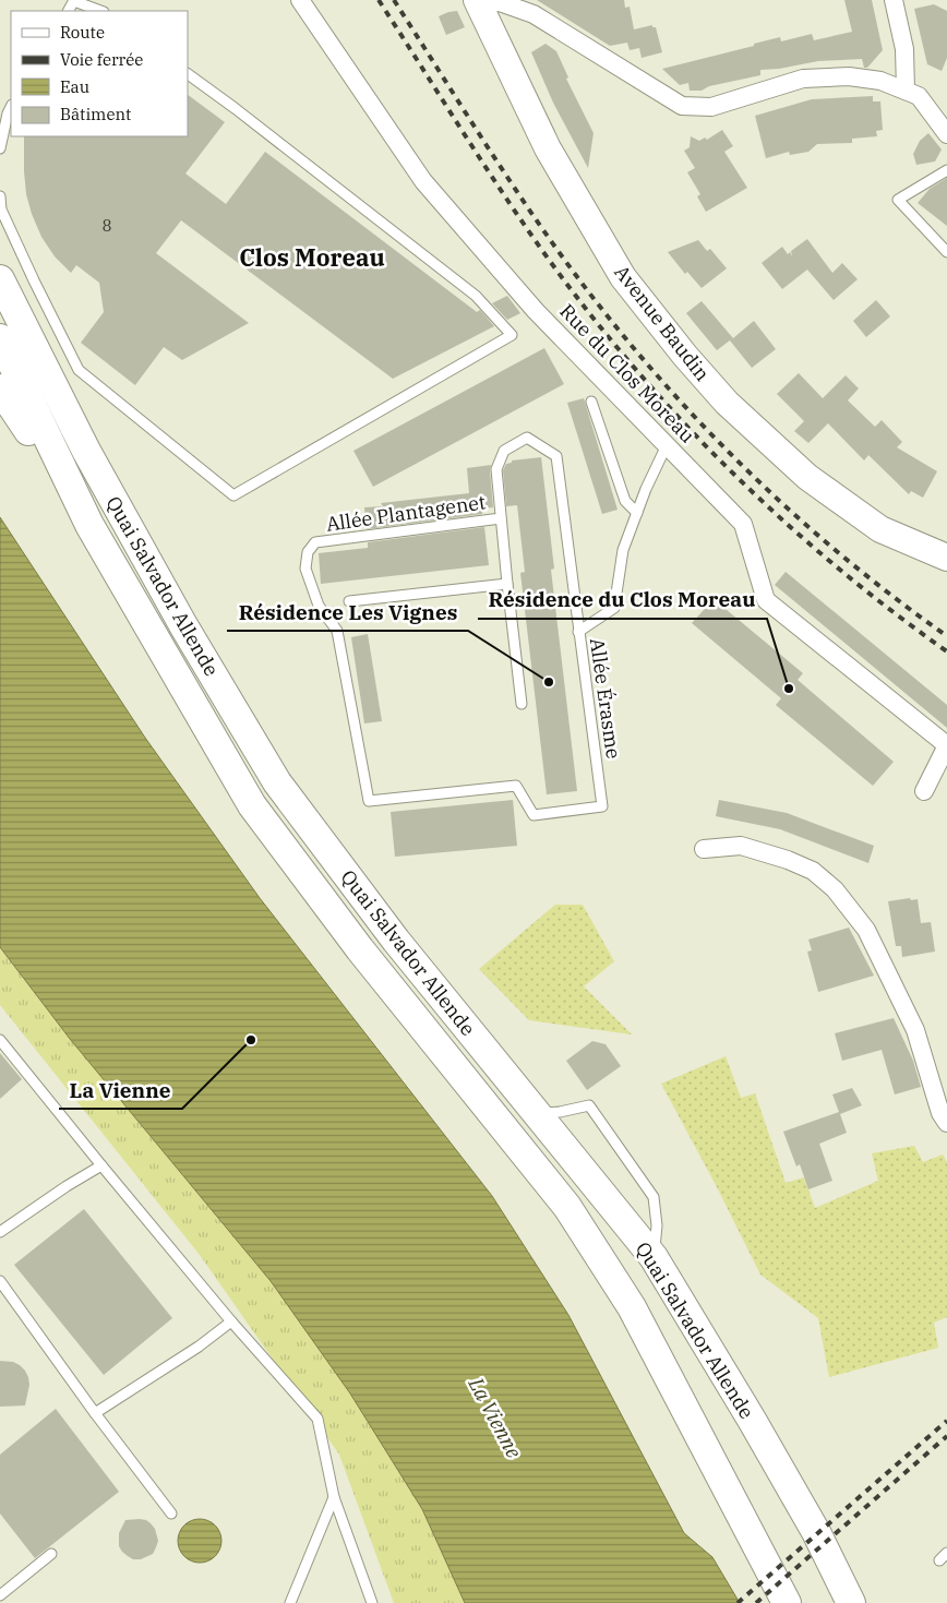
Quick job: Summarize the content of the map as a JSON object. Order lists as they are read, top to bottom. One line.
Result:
{"streets":{"main road":["Avenue Baudin","Quai Salvador Allende"],"street":["Rue du Clos Moreau"],"lane":["Allée Plantagenet","Allée Érasme"]},"crossings":[["Allée Plantagenet","Allée Érasme"]],"districts":["Clos Moreau"],"water":["La Vienne"],"places":["Résidence Les Vignes","Résidence du Clos Moreau","La Vienne"],"house_numbers":["8"],"legend":["Route","Voie ferrée","Eau","Bâtiment"]}
